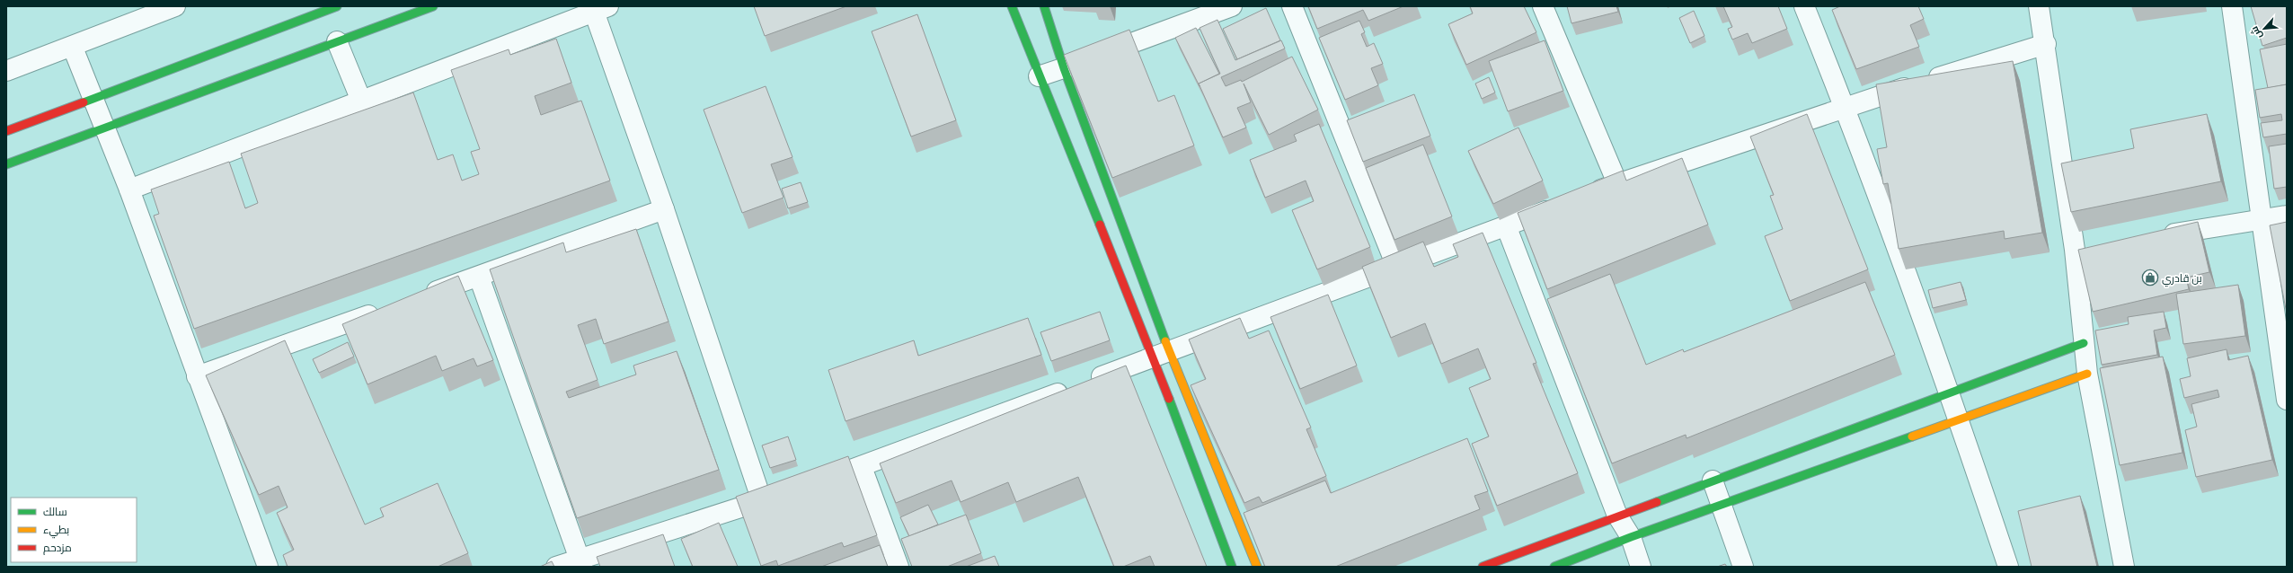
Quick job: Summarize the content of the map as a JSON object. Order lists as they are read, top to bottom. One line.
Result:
{"places":{"shop":["بن قادري"]},"legend":["سالك","بطيء","مزدحم"],"north":"bottom left"}
